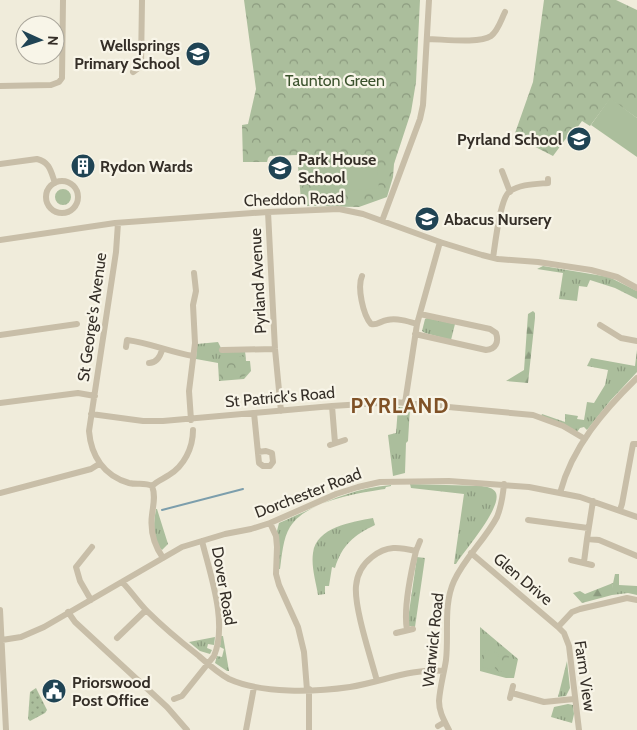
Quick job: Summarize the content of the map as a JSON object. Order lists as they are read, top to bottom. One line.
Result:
{"streets":{"street":["Cheddon Road","Pyrland Avenue","St George's Avenue","St Patrick's Road","Dorchester Road","Glen Drive","Dover Road","Warwick Road","Farm View"]},"crossings":[["Cheddon Road","Pyrland Avenue"],["Cheddon Road","St George's Avenue"],["Pyrland Avenue","St Patrick's Road"],["St George's Avenue","St Patrick's Road"],["Dorchester Road","Dover Road"],["Dorchester Road","Warwick Road"],["Glen Drive","Warwick Road"],["Glen Drive","Farm View"]],"districts":["PYRLAND"],"parks":["Taunton Green"],"places":{"school or university":["Wellsprings Primary School","Pyrland School","Park House School","Abacus Nursery"],"building":["Rydon Wards"],"public building":["Priorswood Post Office"]},"north":"right"}
